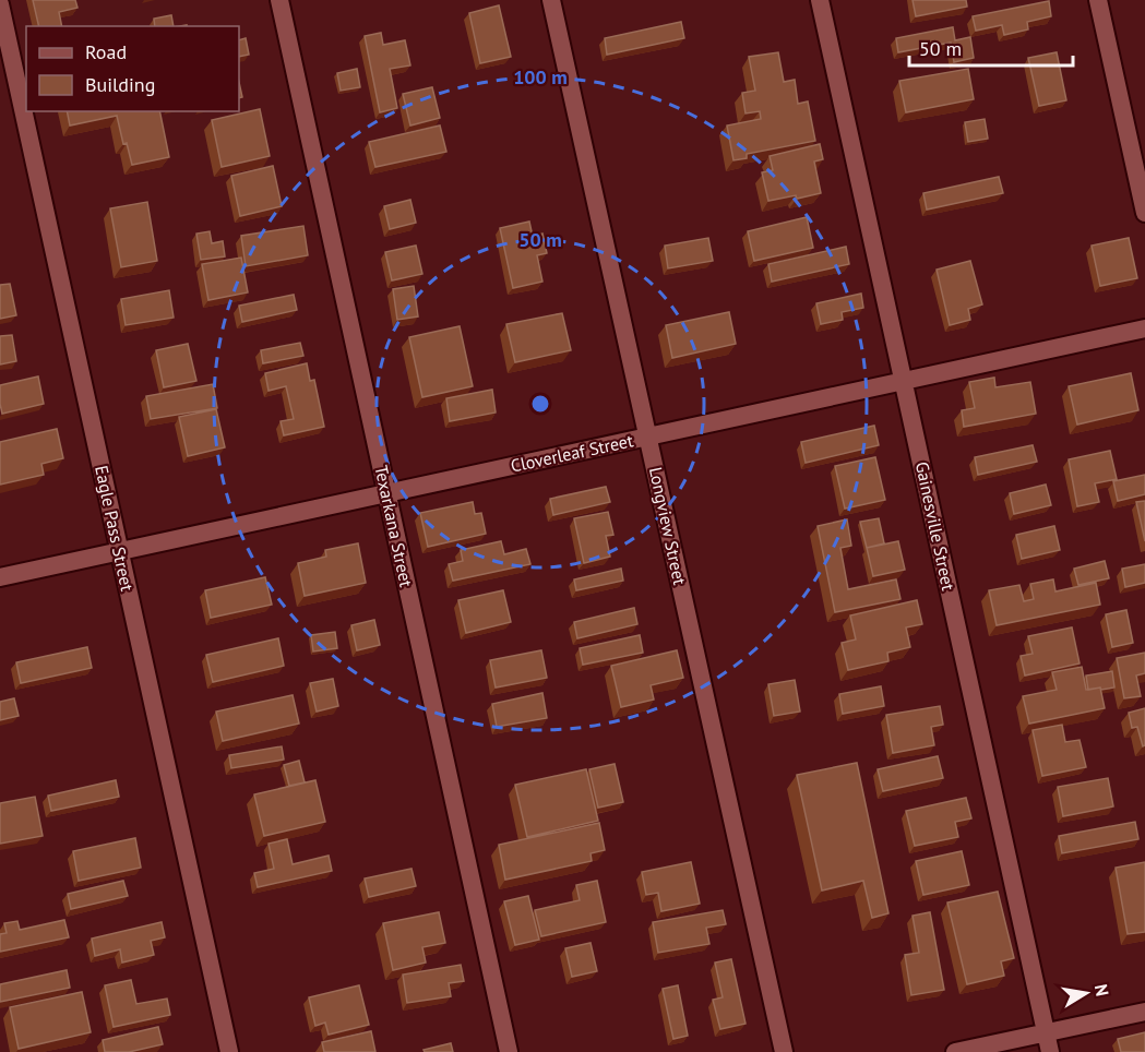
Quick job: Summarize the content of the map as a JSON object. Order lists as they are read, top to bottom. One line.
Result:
{"streets":{"street":["Cloverleaf Street","Texarkana Street","Longview Street","Gainesville Street","Eagle Pass Street"]},"crossings":[["Cloverleaf Street","Texarkana Street"],["Cloverleaf Street","Longview Street"],["Cloverleaf Street","Gainesville Street"],["Cloverleaf Street","Eagle Pass Street"]],"legend":["Road","Building"],"scale_bar":"50 m","north":"right","rings":["100 m","50 m"]}
